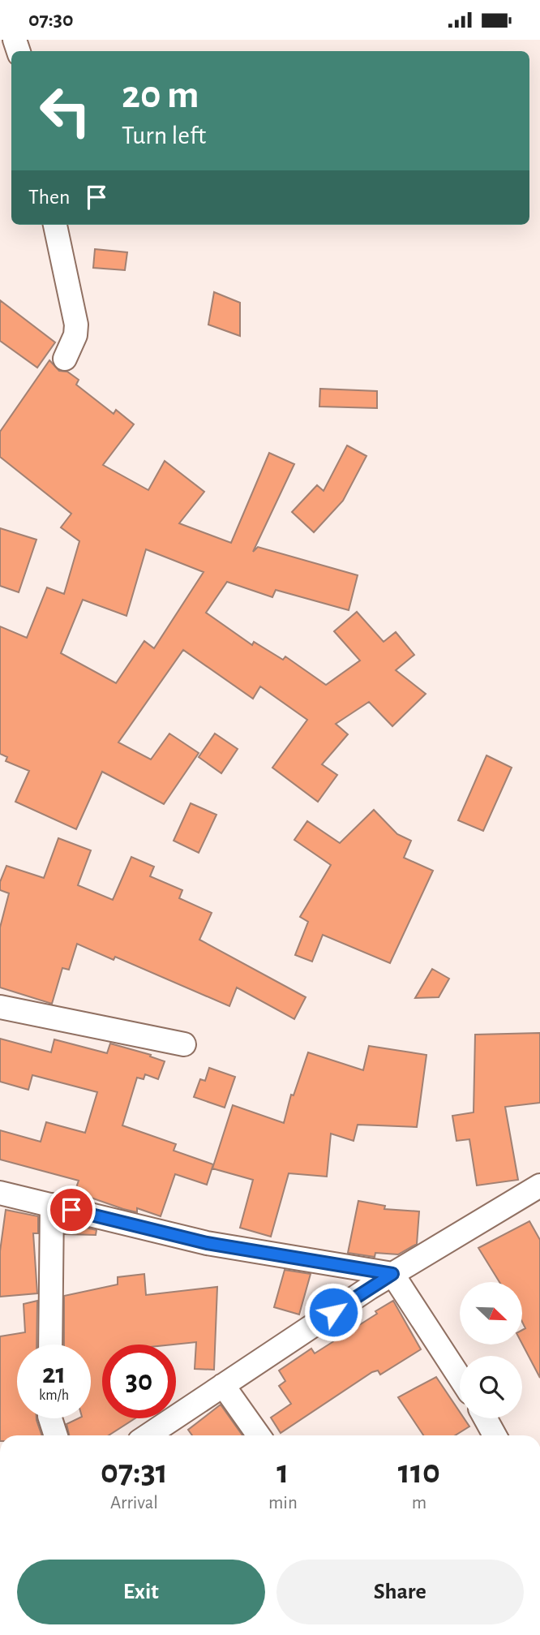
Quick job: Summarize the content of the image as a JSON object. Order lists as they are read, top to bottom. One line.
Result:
{"north":"bottom right","page":{"status":"07:30","turn":["20 m","Turn left"],"then":"Then","speed":"21 km/h","limit":"30","eta":["07:31","Arrival","1","min","110","m"],"buttons":["Exit","Share"]}}
